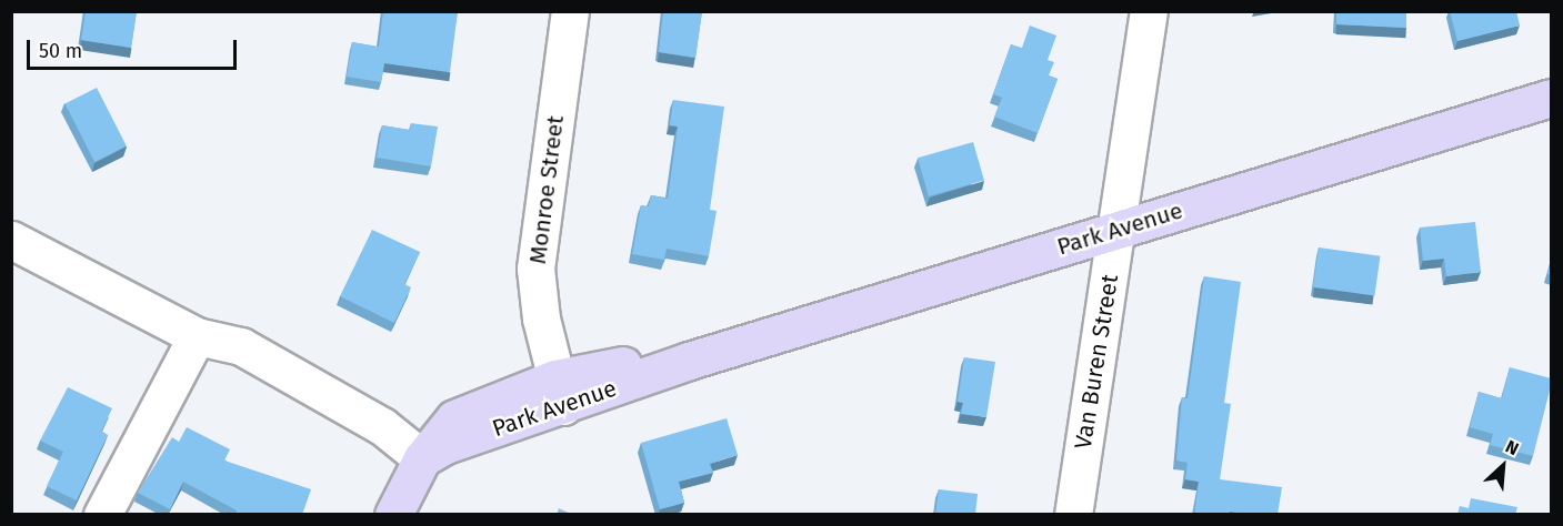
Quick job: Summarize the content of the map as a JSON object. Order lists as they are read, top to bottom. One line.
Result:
{"streets":{"main road":["Park Avenue"],"street":["Monroe Street","Van Buren Street"]},"crossings":[["Monroe Street","Park Avenue"],["Park Avenue","Van Buren Street"]],"scale_bar":"50 m","north":"top right"}
